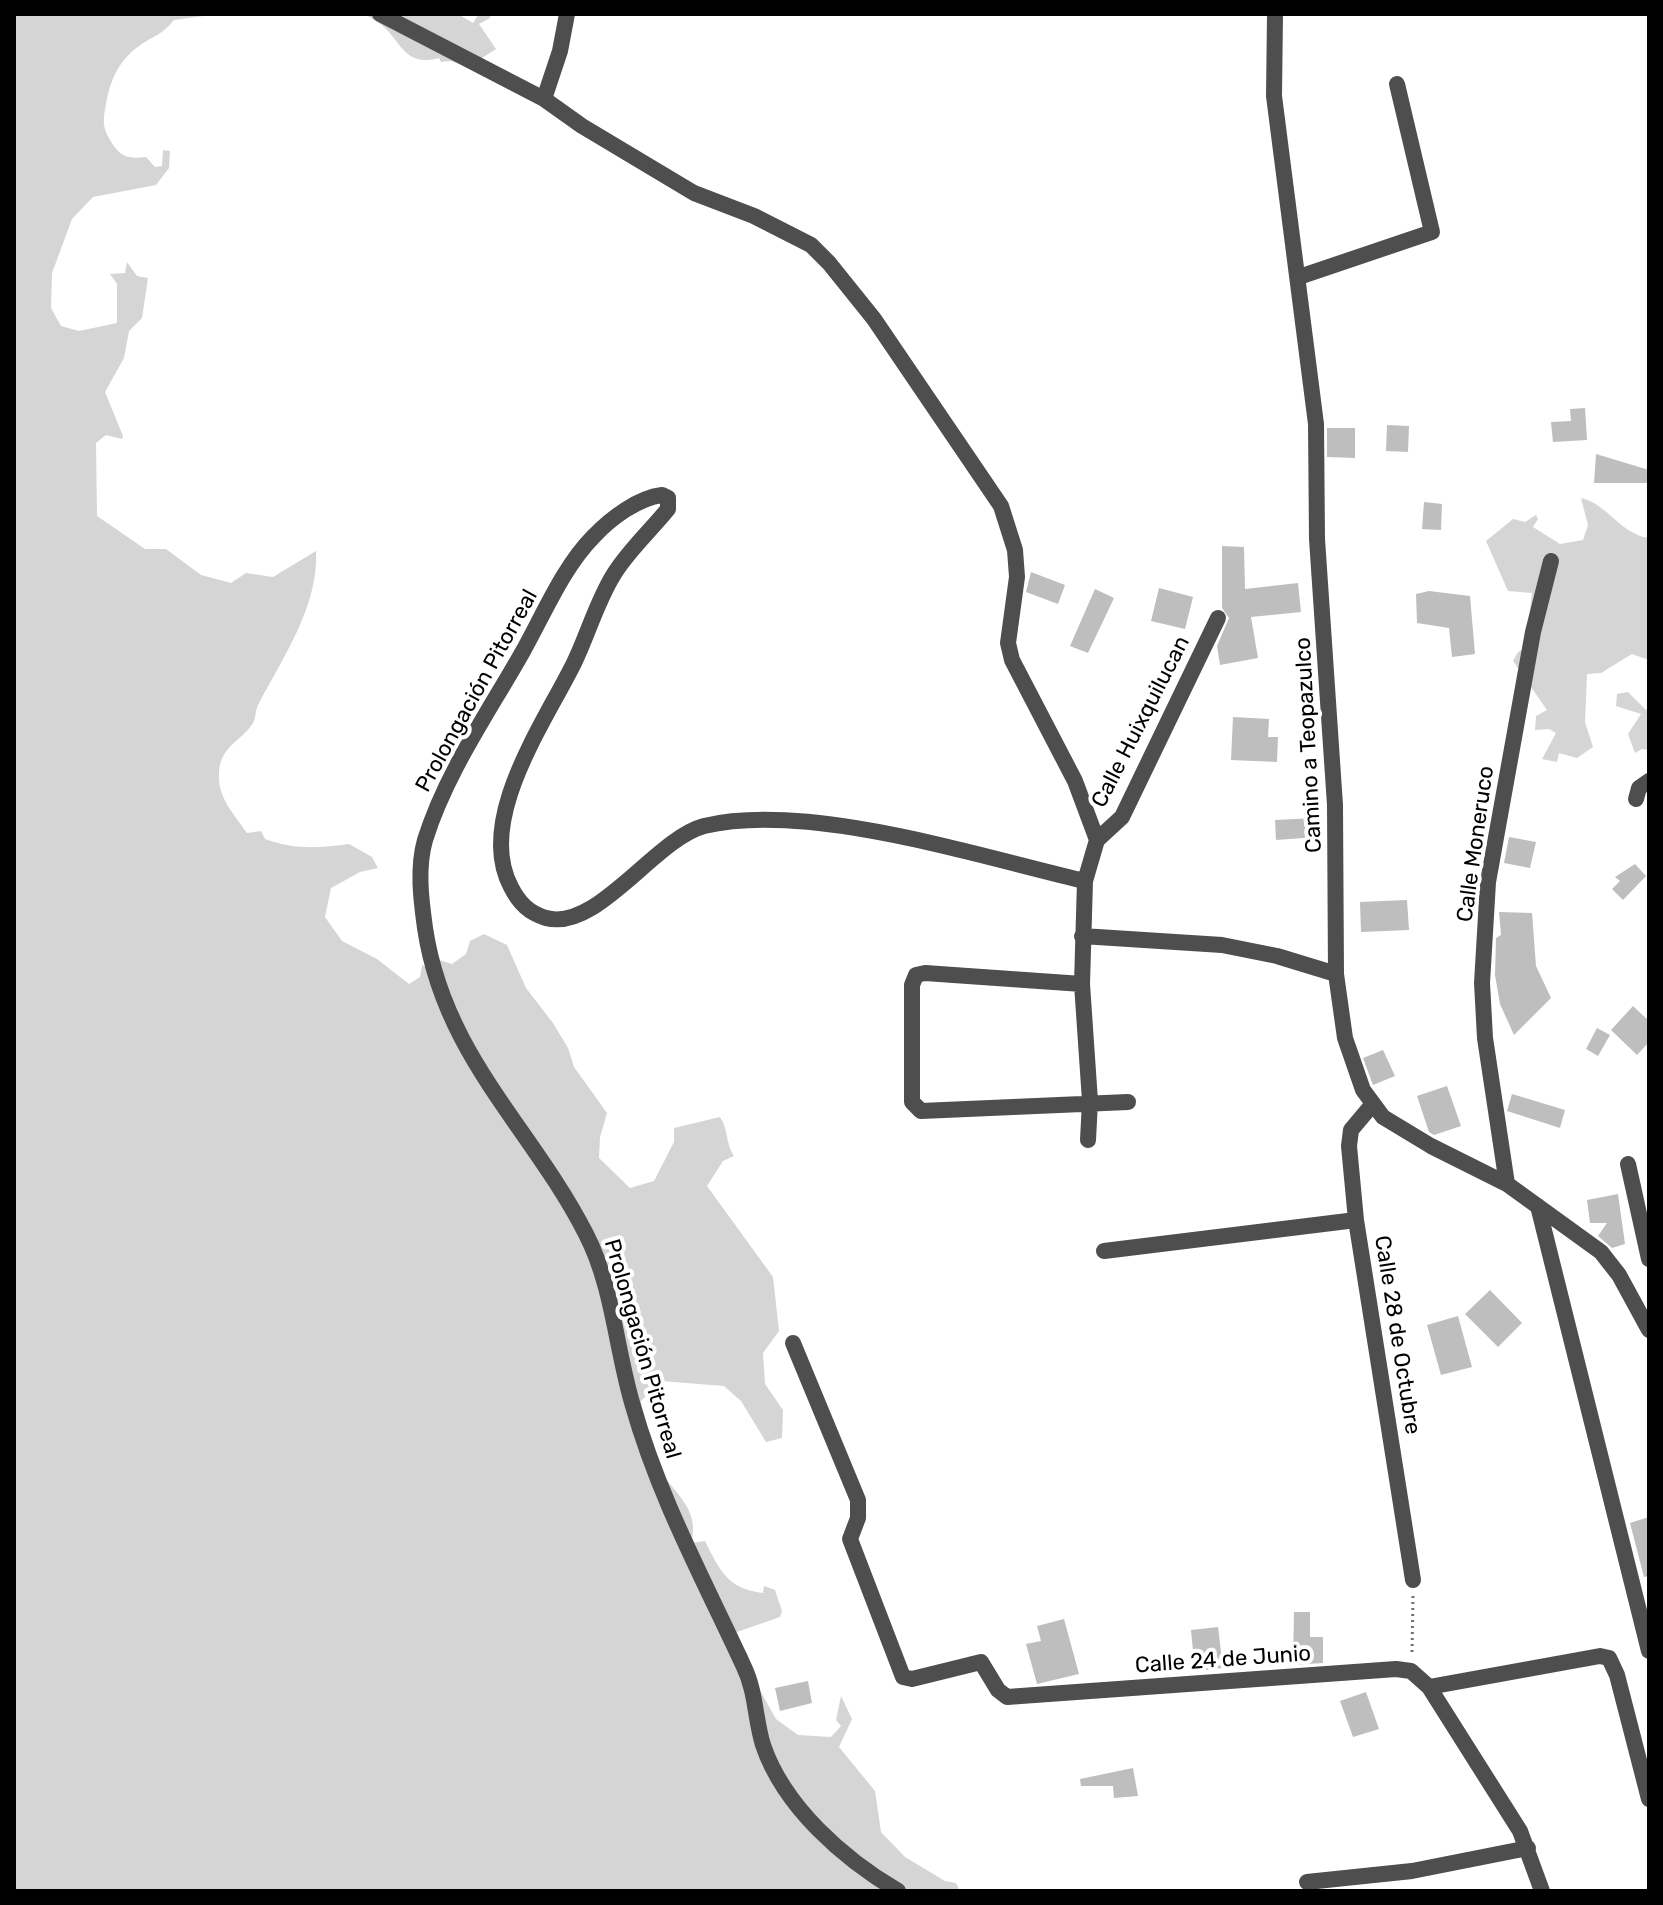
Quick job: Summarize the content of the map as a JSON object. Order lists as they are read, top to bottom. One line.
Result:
{"streets":{"street":["Prolongación Pitorreal","Calle Huixquilucan","Camino a Teopazulco","Calle Moneruco","Calle 28 de Octubre","Calle 24 de Junio"]},"crossings":[["Camino a Teopazulco","Calle 28 de Octubre"]]}
